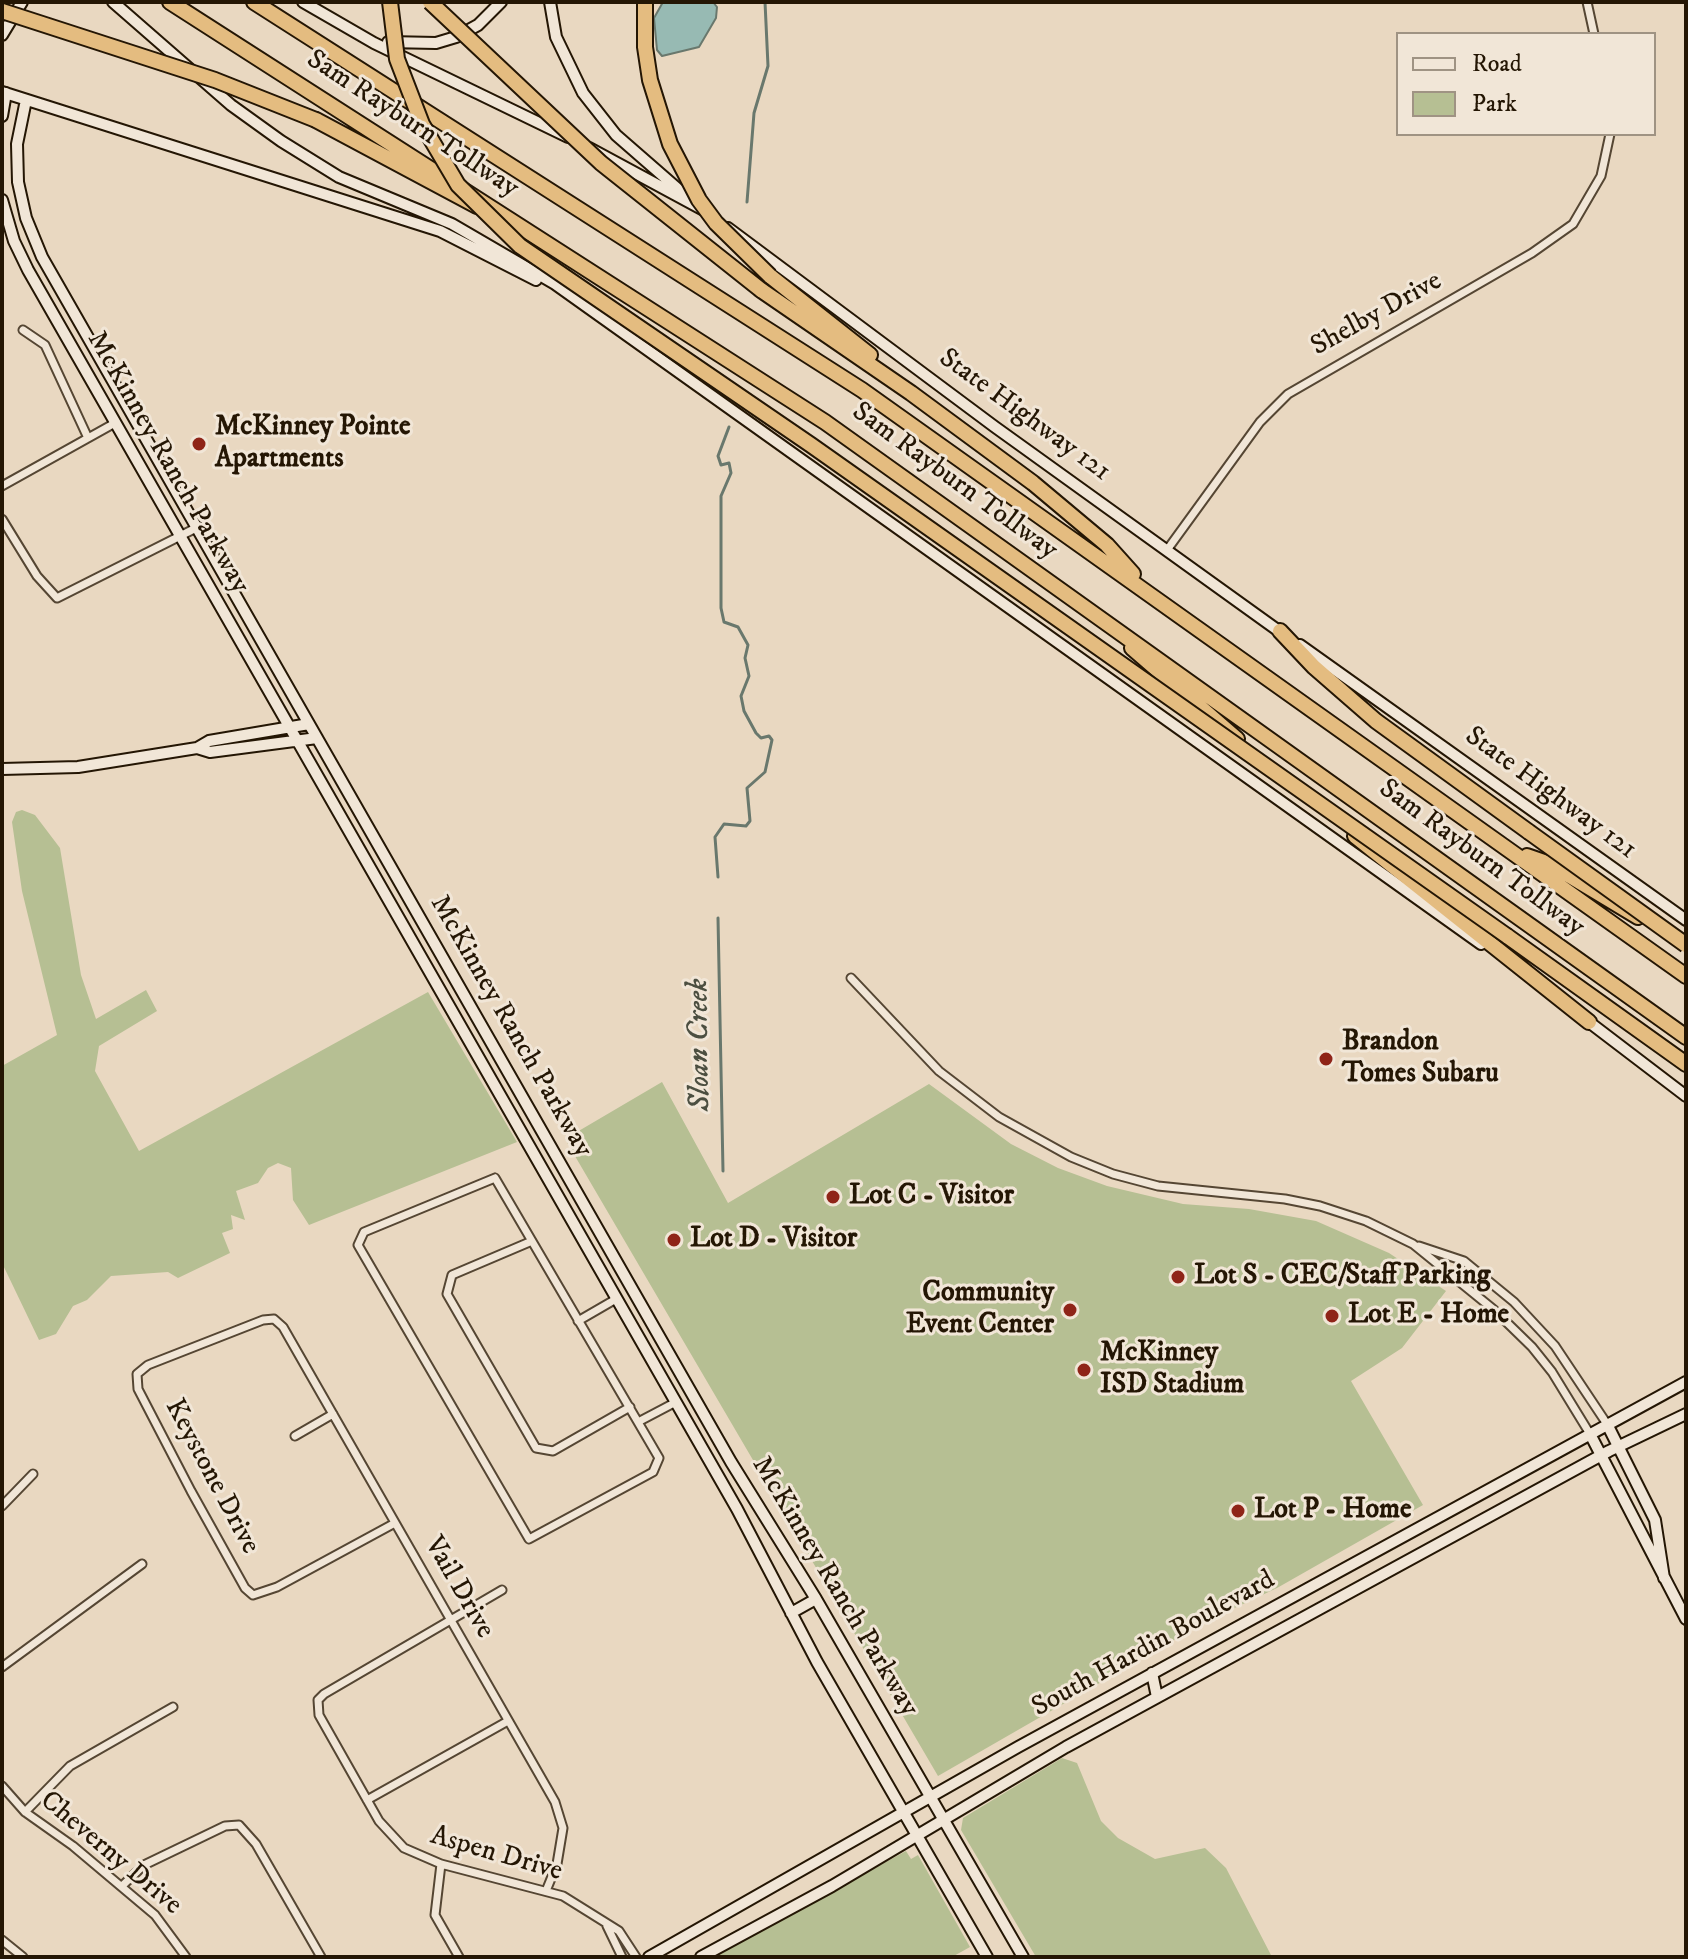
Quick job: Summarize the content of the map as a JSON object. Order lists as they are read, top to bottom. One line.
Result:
{"streets":{"highway":["Sam Rayburn Tollway"],"main road":["State Highway 121","McKinney Ranch Parkway","South Hardin Boulevard"],"street":["Shelby Drive","Keystone Drive","Vail Drive","Cheverny Drive","Aspen Drive"]},"crossings":[["Shelby Drive","State Highway 121"],["McKinney Ranch Parkway","South Hardin Boulevard"],["Keystone Drive","Vail Drive"],["Vail Drive","Aspen Drive"]],"water":["Sloan Creek"],"places":["McKinney Pointe Apartments","Brandon Tomes Subaru","Lot C - Visitor","Lot D - Visitor","Lot S - CEC/Staff Parking","Community Event Center","Lot E - Home","McKinney ISD Stadium","Lot P - Home"],"legend":["Road","Park"]}
